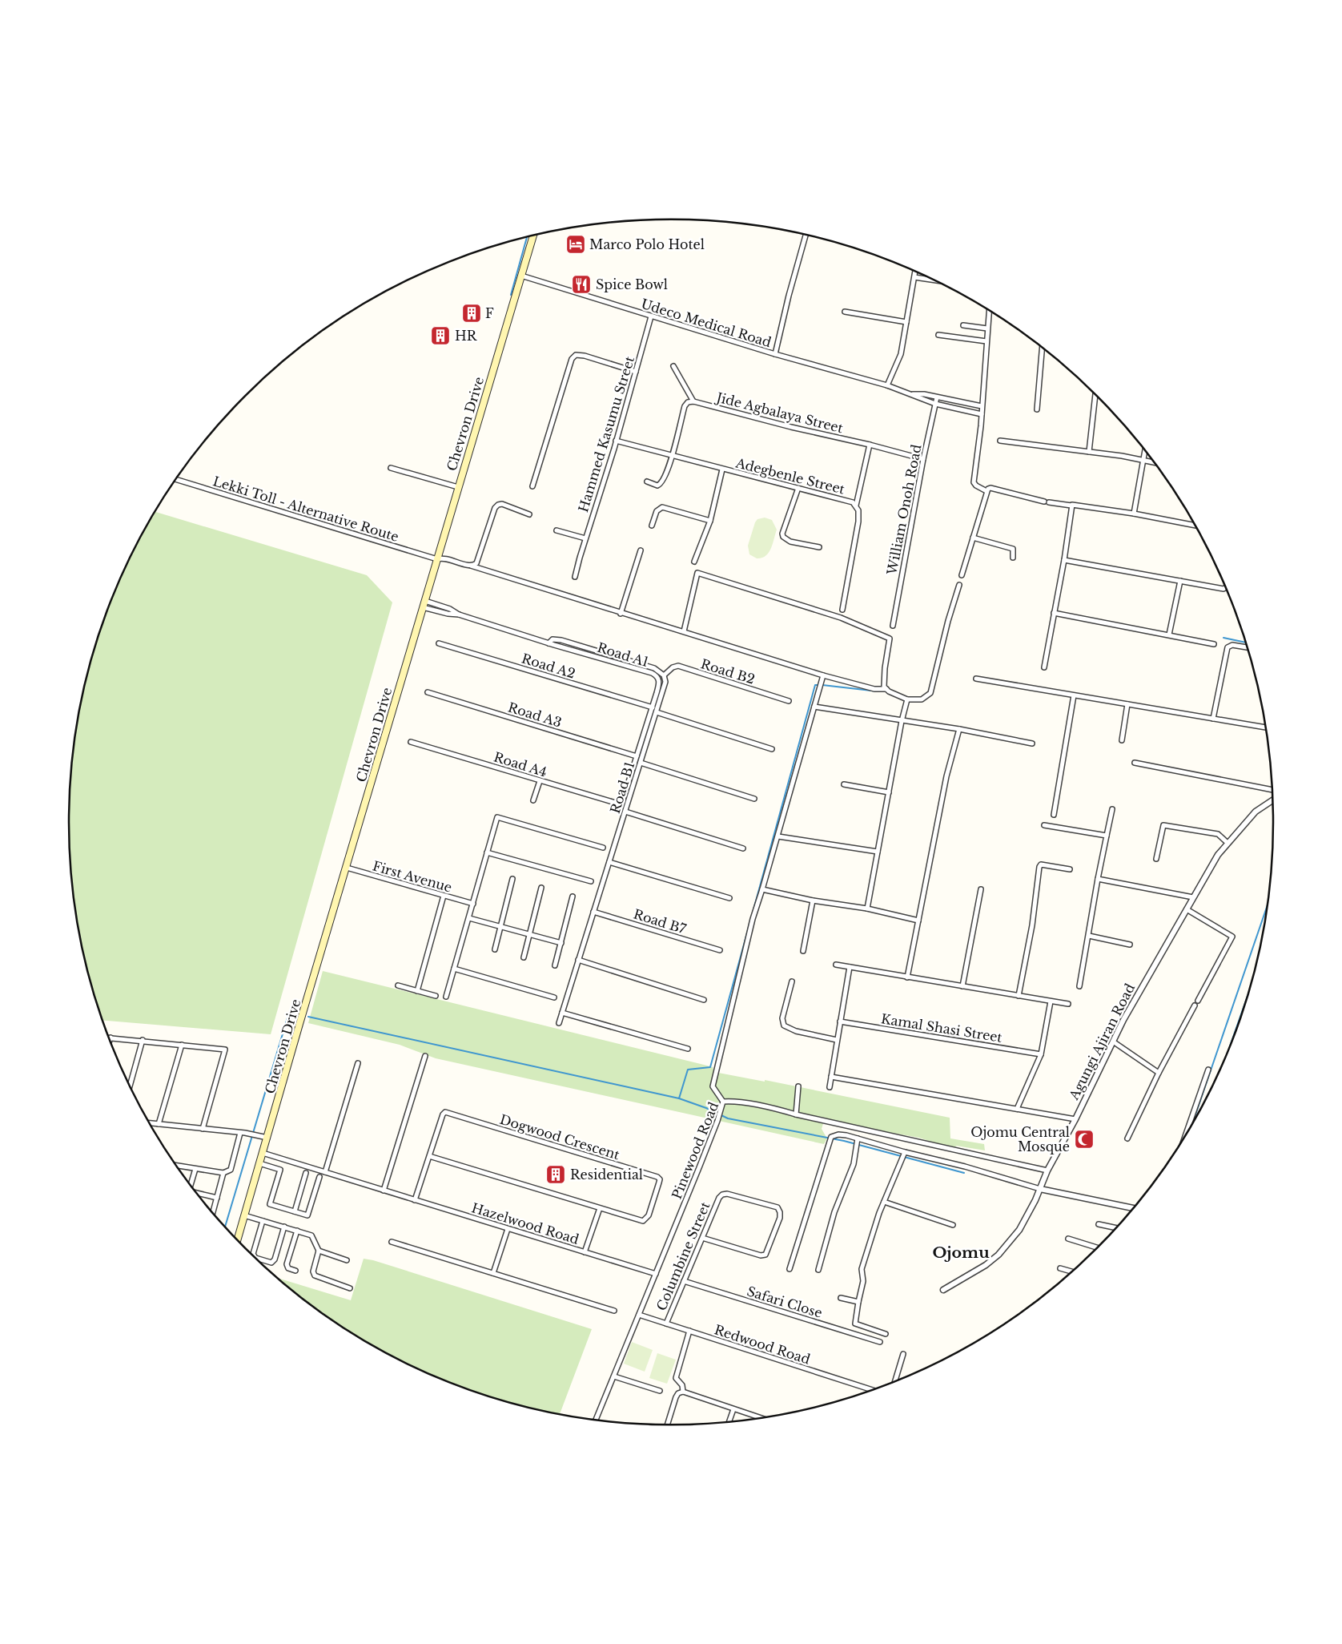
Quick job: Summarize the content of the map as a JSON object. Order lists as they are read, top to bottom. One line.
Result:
{"streets":{"main road":["Chevron Drive"],"street":["Udeco Medical Road","Jide Agbalaya Street","Hammed Kasumu Street","Adegbenle Street","Lekki Toll - Alternative Route","William Onoh Road","Road A1","Road A2","Road B2","Road A3","Road A4","Road B1","First Avenue","Road B7","Kamal Shasi Street","Agungi Ajiran Road","Dogwood Crescent","Pinewood Road","Hazelwood Road","Columbine Street","Safari Close","Redwood Road"]},"crossings":[["Udeco Medical Road","Chevron Drive"],["Udeco Medical Road","Hammed Kasumu Street"],["Jide Agbalaya Street","William Onoh Road"],["Chevron Drive","Lekki Toll - Alternative Route"],["Chevron Drive","Road A1"],["Chevron Drive","First Avenue"],["Chevron Drive","Hazelwood Road"],["Hammed Kasumu Street","Adegbenle Street"],["Road A1","Road A2"],["Road A1","Road A3"],["Road A1","Road A4"],["Road B2","Road B1"],["Road B1","Road B7"],["Agungi Ajiran Road","Pinewood Road"],["Pinewood Road","Hazelwood Road"],["Pinewood Road","Redwood Road"],["Columbine Street","Safari Close"],["Columbine Street","Redwood Road"]],"districts":["Ojomu"],"places":{"hotel":["Marco Polo Hotel"],"restaurant":["Spice Bowl"],"building":["F","HR","Residential"],"mosque":["Ojomu Central Mosque"]}}
